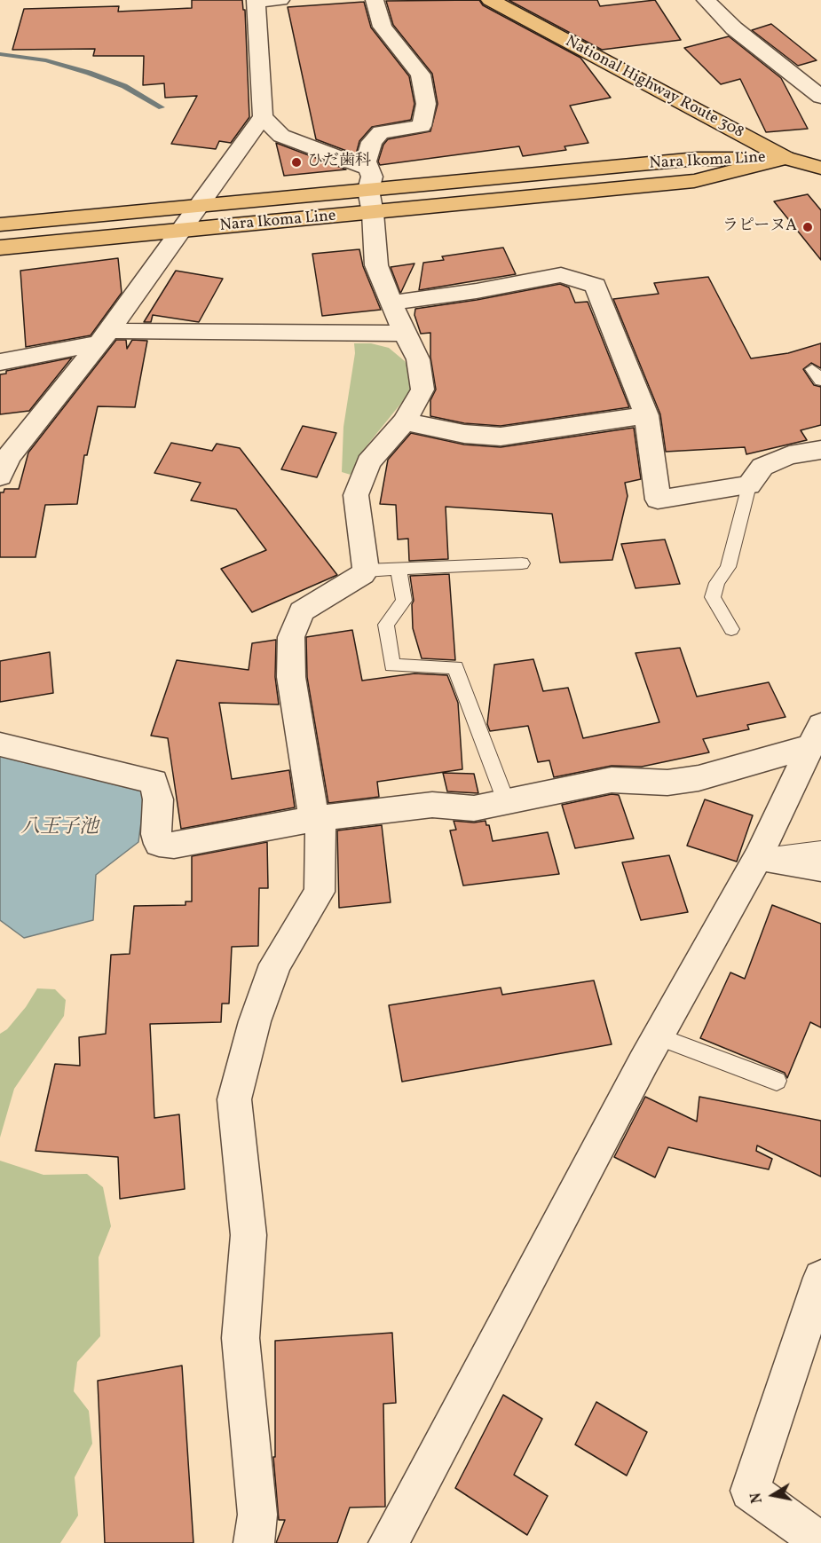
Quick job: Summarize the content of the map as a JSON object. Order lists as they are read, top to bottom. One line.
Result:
{"streets":{"main road":["National Highway Route 308","Nara Ikoma Line"]},"crossings":[["National Highway Route 308","Nara Ikoma Line"]],"water":["八王子池"],"places":["ひだ歯科","ラピーヌA"],"north":"left"}
